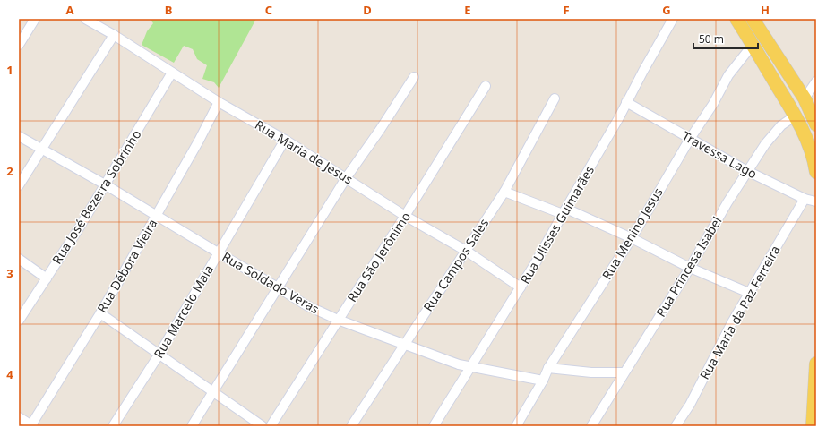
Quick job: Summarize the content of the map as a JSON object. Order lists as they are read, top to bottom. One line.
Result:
{"streets":{"street":["Rua Maria de Jesus","Travessa Lago","Rua José Bezerra Sobrinho","Rua Ulisses Guimarães","Rua Menino Jesus","Rua São Jerônimo","Rua Campos Sales","Rua Débora Vieira","Rua Princesa Isabel","Rua Soldado Veras","Rua Marcelo Maia","Rua Maria da Paz Ferreira"]},"crossings":[["Rua Maria de Jesus","Rua José Bezerra Sobrinho"],["Rua Maria de Jesus","Rua Ulisses Guimarães"],["Rua Maria de Jesus","Rua São Jerônimo"],["Rua Maria de Jesus","Rua Campos Sales"],["Rua Maria de Jesus","Rua Débora Vieira"],["Rua Maria de Jesus","Rua Marcelo Maia"],["Travessa Lago","Rua Ulisses Guimarães"],["Travessa Lago","Rua Menino Jesus"],["Travessa Lago","Rua Princesa Isabel"],["Travessa Lago","Rua Maria da Paz Ferreira"],["Rua José Bezerra Sobrinho","Rua Soldado Veras"],["Rua Ulisses Guimarães","Rua Soldado Veras"],["Rua Menino Jesus","Rua Soldado Veras"],["Rua São Jerônimo","Rua Soldado Veras"],["Rua Campos Sales","Rua Soldado Veras"],["Rua Débora Vieira","Rua Soldado Veras"],["Rua Soldado Veras","Rua Marcelo Maia"]],"scale_bar":"50 m","grid":{"columns":["A","B","C","D","E","F","G","H"],"rows":["1","2","3","4"]}}
